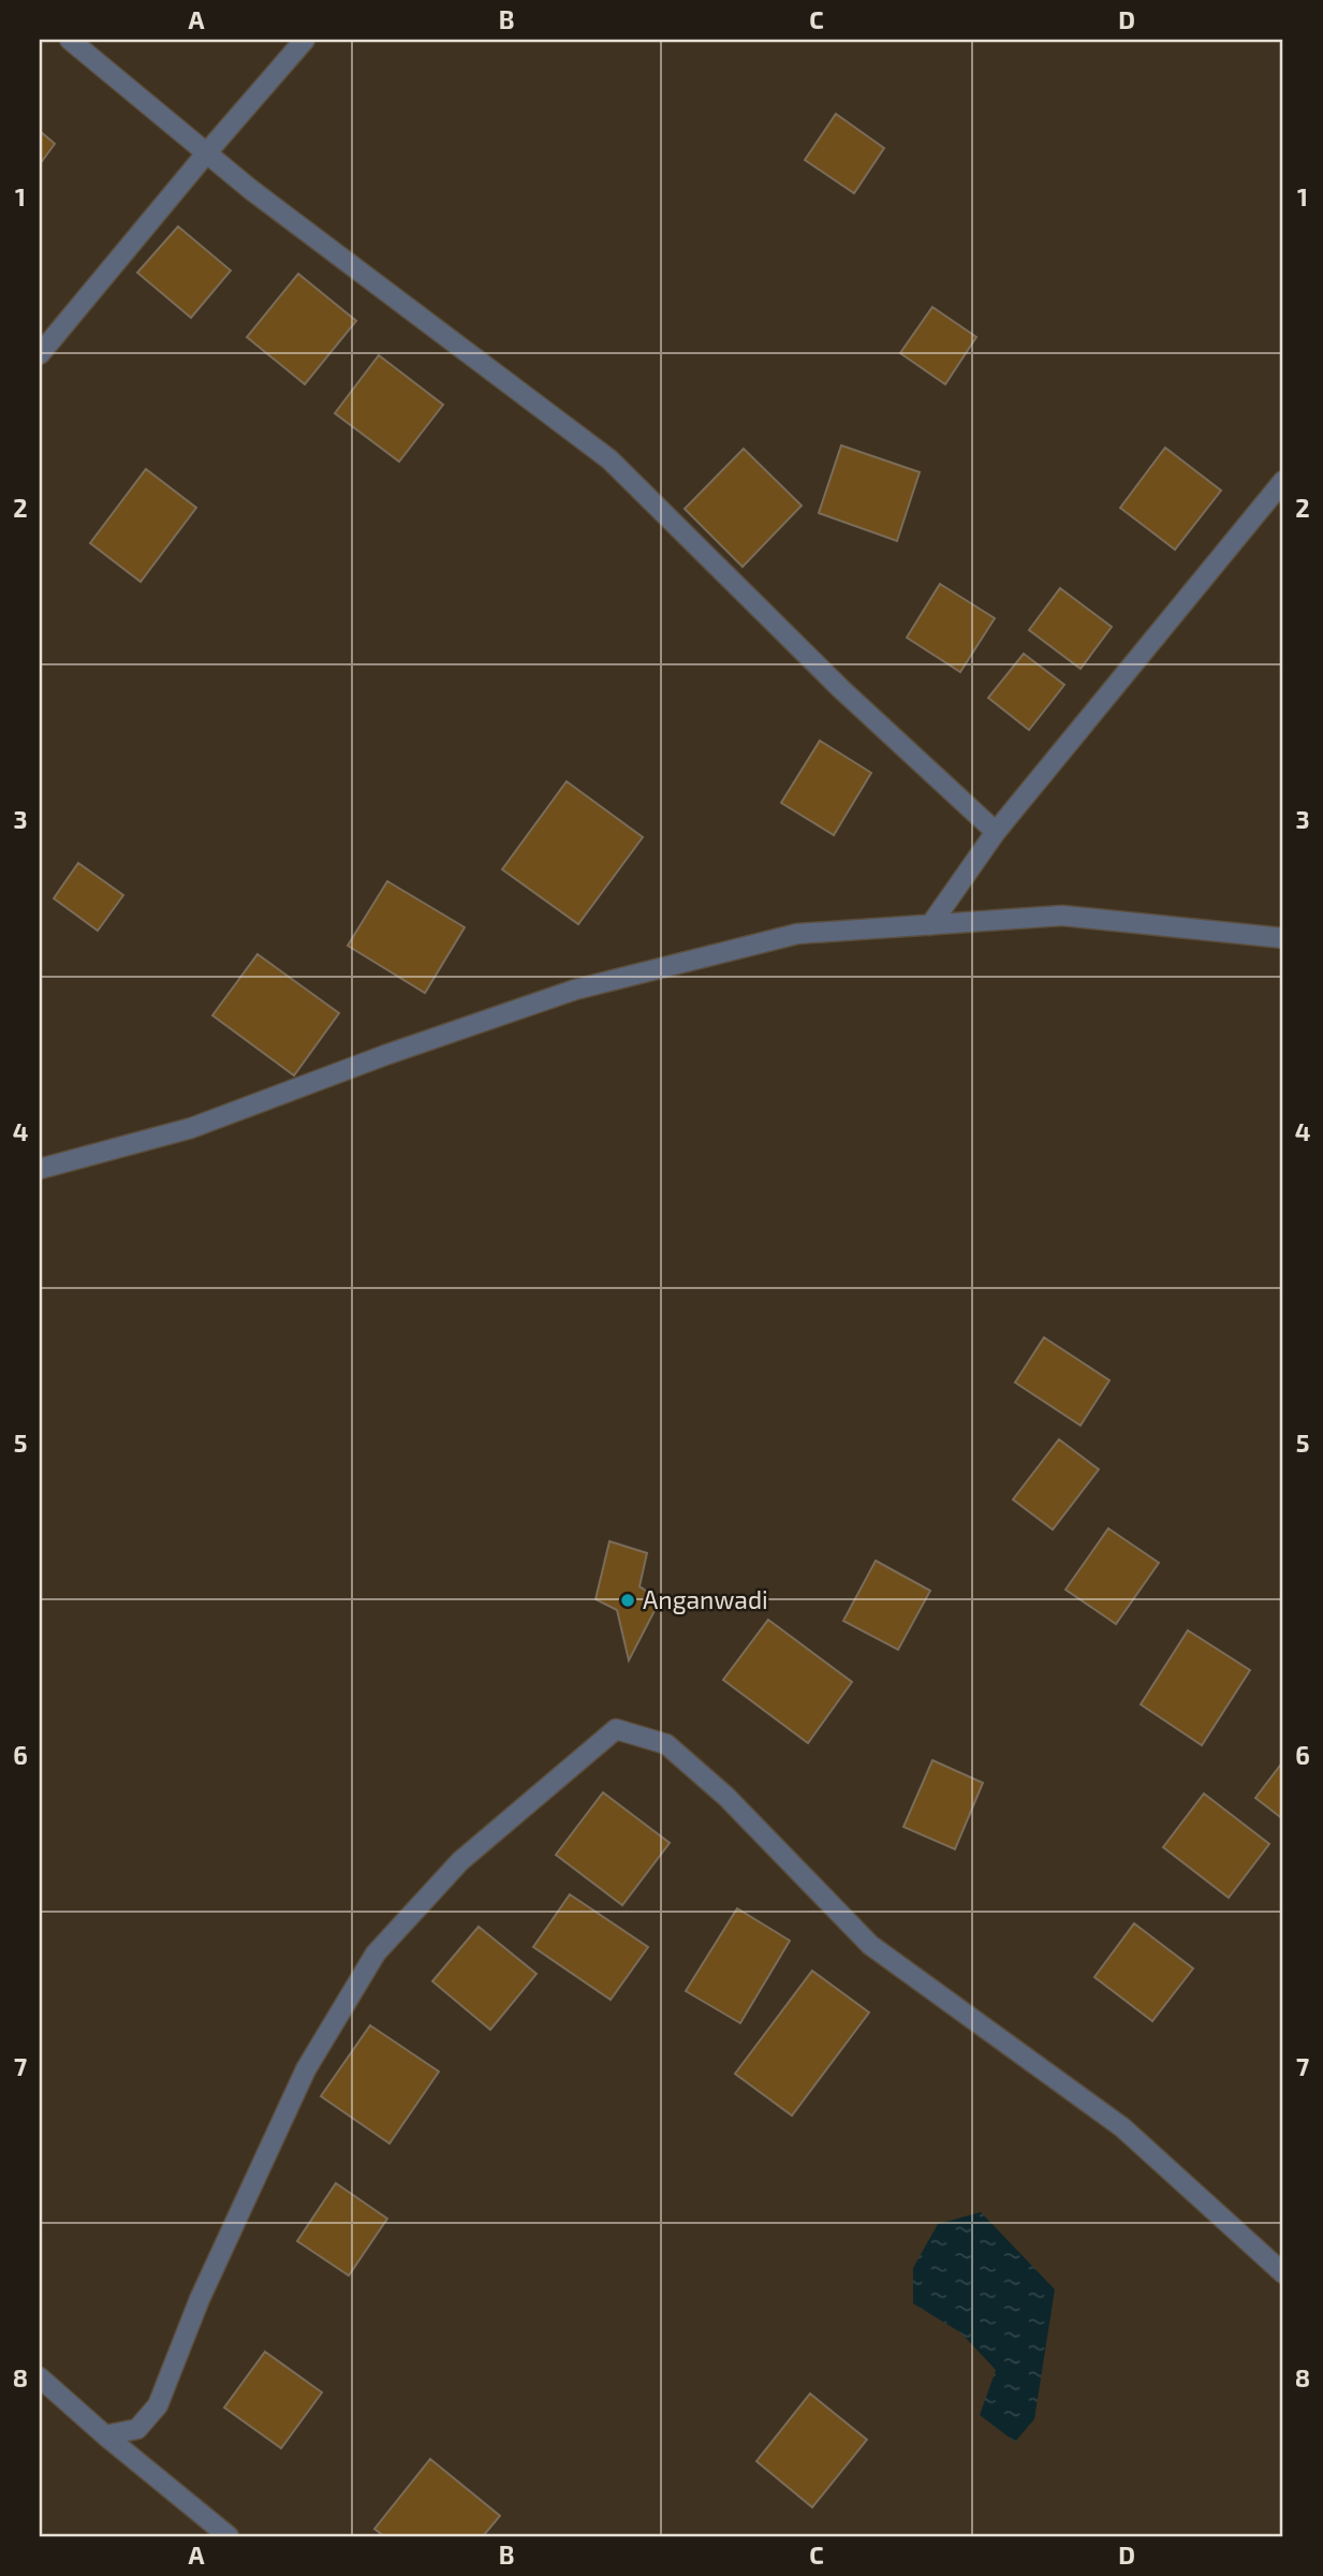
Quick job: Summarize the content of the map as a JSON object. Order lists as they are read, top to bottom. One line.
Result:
{"places":["Anganwadi"],"grid":{"columns":["A","B","C","D"],"rows":["1","2","3","4","5","6","7","8"]}}
